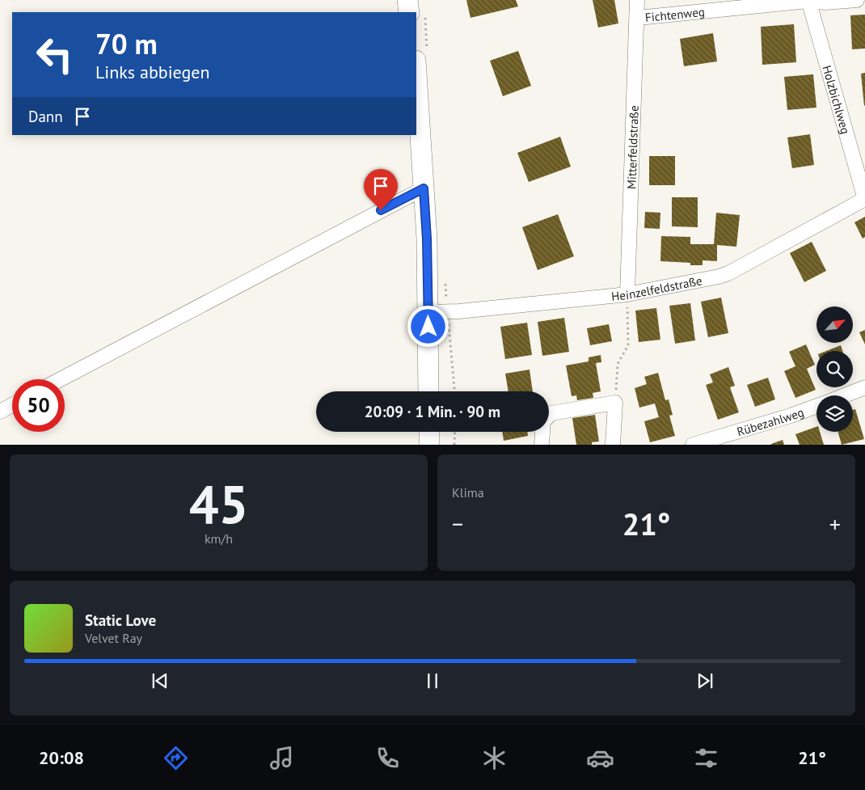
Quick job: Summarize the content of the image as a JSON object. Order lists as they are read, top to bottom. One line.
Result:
{"streets":{"street":["Fichtenweg","Holzbichlweg","Mitterfeldstraße","Heinzelfeldstraße","Rübezahlweg"]},"crossings":[["Fichtenweg","Holzbichlweg"],["Fichtenweg","Mitterfeldstraße"],["Holzbichlweg","Heinzelfeldstraße"],["Mitterfeldstraße","Heinzelfeldstraße"]],"north":"top right","page":{"turn":["70 m","Links abbiegen"],"then":"Dann","limit":"50","trip":"20:09 · 1 Min. · 90 m","tile":[["45","km/h"],"Klima"],"heat":["−","21°","+"],"song":["Static Love","Velvet Ray"],"tabs":["20:08","21°"]}}
